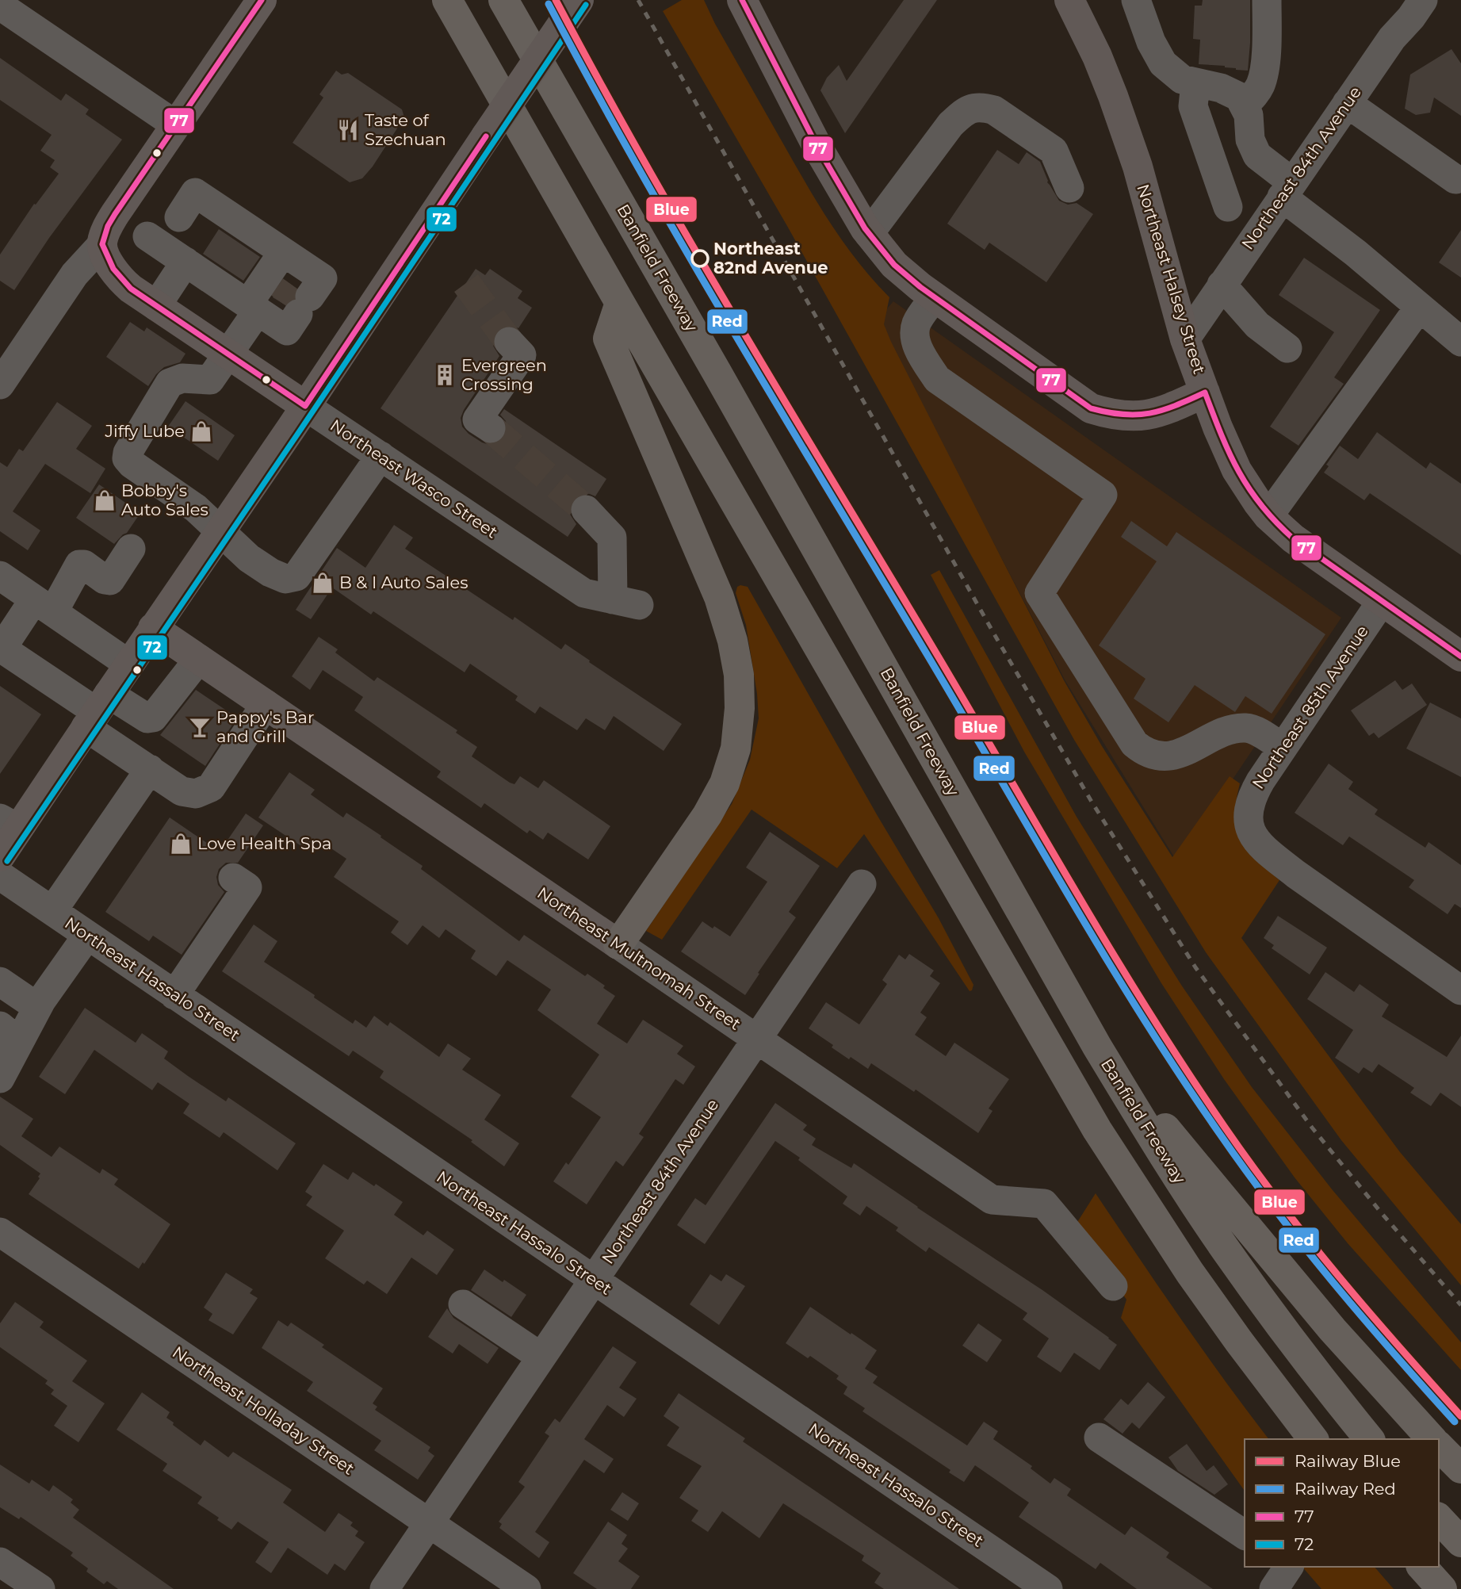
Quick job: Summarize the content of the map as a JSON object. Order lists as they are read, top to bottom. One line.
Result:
{"streets":{"highway":["Banfield Freeway"],"main road":["Northeast Halsey Street","Northeast Wasco Street","Northeast Multnomah Street"],"street":["Northeast 84th Avenue","Northeast 85th Avenue","Northeast Hassalo Street","Northeast Holladay Street"]},"crossings":[["Northeast 84th Avenue","Northeast Halsey Street"],["Northeast 84th Avenue","Northeast Multnomah Street"],["Northeast 84th Avenue","Northeast Hassalo Street"],["Northeast 84th Avenue","Northeast Holladay Street"],["Northeast Halsey Street","Northeast 85th Avenue"]],"places":{"restaurant":["Taste of Szechuan"],"other":["Northeast 82nd Avenue"],"building":["Evergreen Crossing"],"shop":["Jiffy Lube","Bobby's Auto Sales","B & I Auto Sales","Love Health Spa"],"bar":["Pappy's Bar and Grill"]},"lines":["rail line Blue","transit line 77","rail line Red","transit line 72"],"legend":["Railway Blue","Railway Red","77","72"]}
